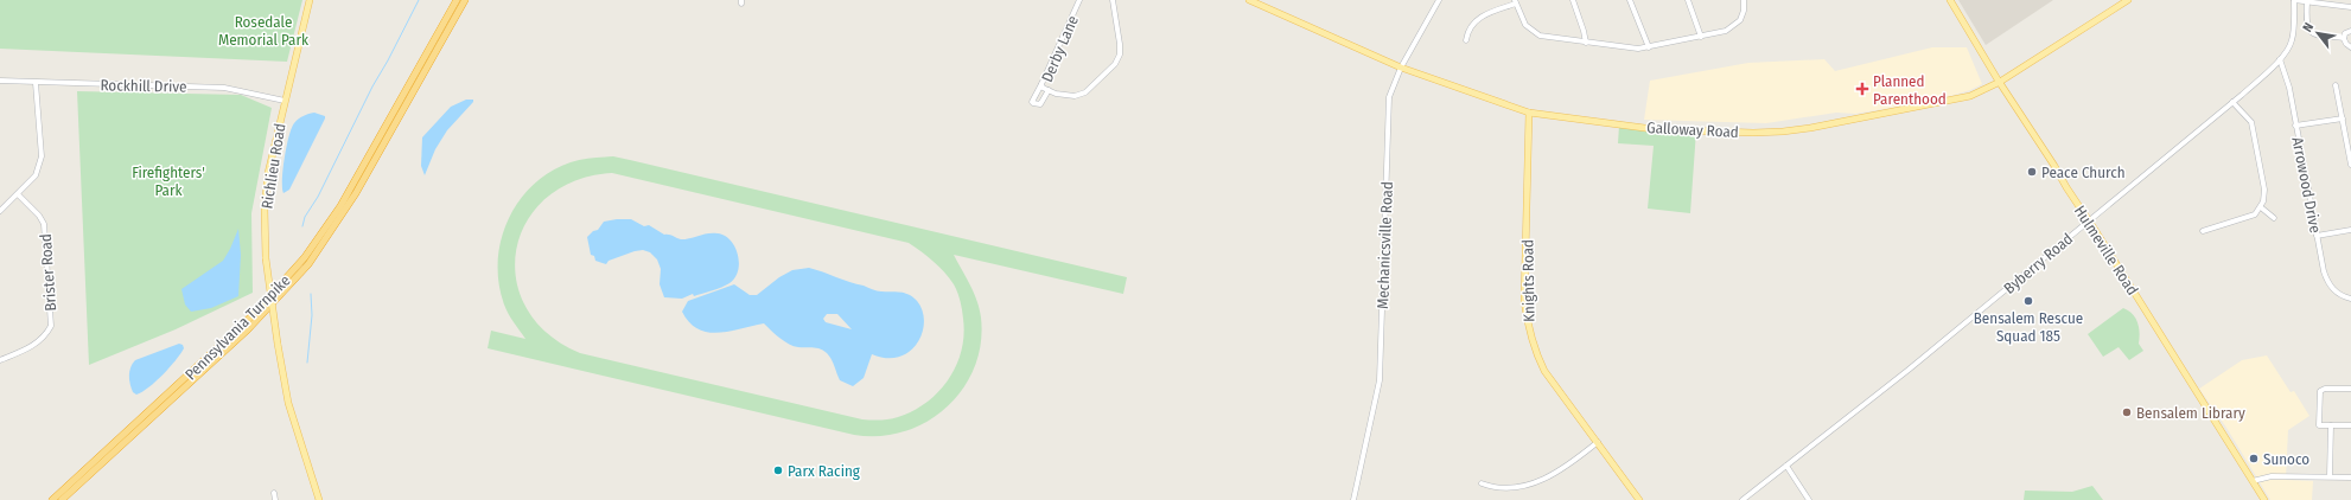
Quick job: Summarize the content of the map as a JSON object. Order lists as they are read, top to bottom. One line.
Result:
{"streets":{"highway":["Pennsylvania Turnpike"],"main road":["Galloway Road","Richlieu Road","Hulmeville Road","Knights Road"],"street":["Derby Lane","Rockhill Drive","Arrowood Drive","Mechanicsville Road","Byberry Road","Brister Road"]},"crossings":[["Rockhill Drive","Richlieu Road"],["Galloway Road","Mechanicsville Road"],["Galloway Road","Hulmeville Road"],["Galloway Road","Knights Road"],["Arrowood Drive","Byberry Road"],["Hulmeville Road","Byberry Road"]],"parks":["Rosedale Memorial Park","Firefighters' Park"],"places":{"health":["Planned Parenthood"],"other":["Peace Church","Bensalem Rescue Squad 185","Bensalem Library","Sunoco","Parx Racing"]},"north":"top left"}
